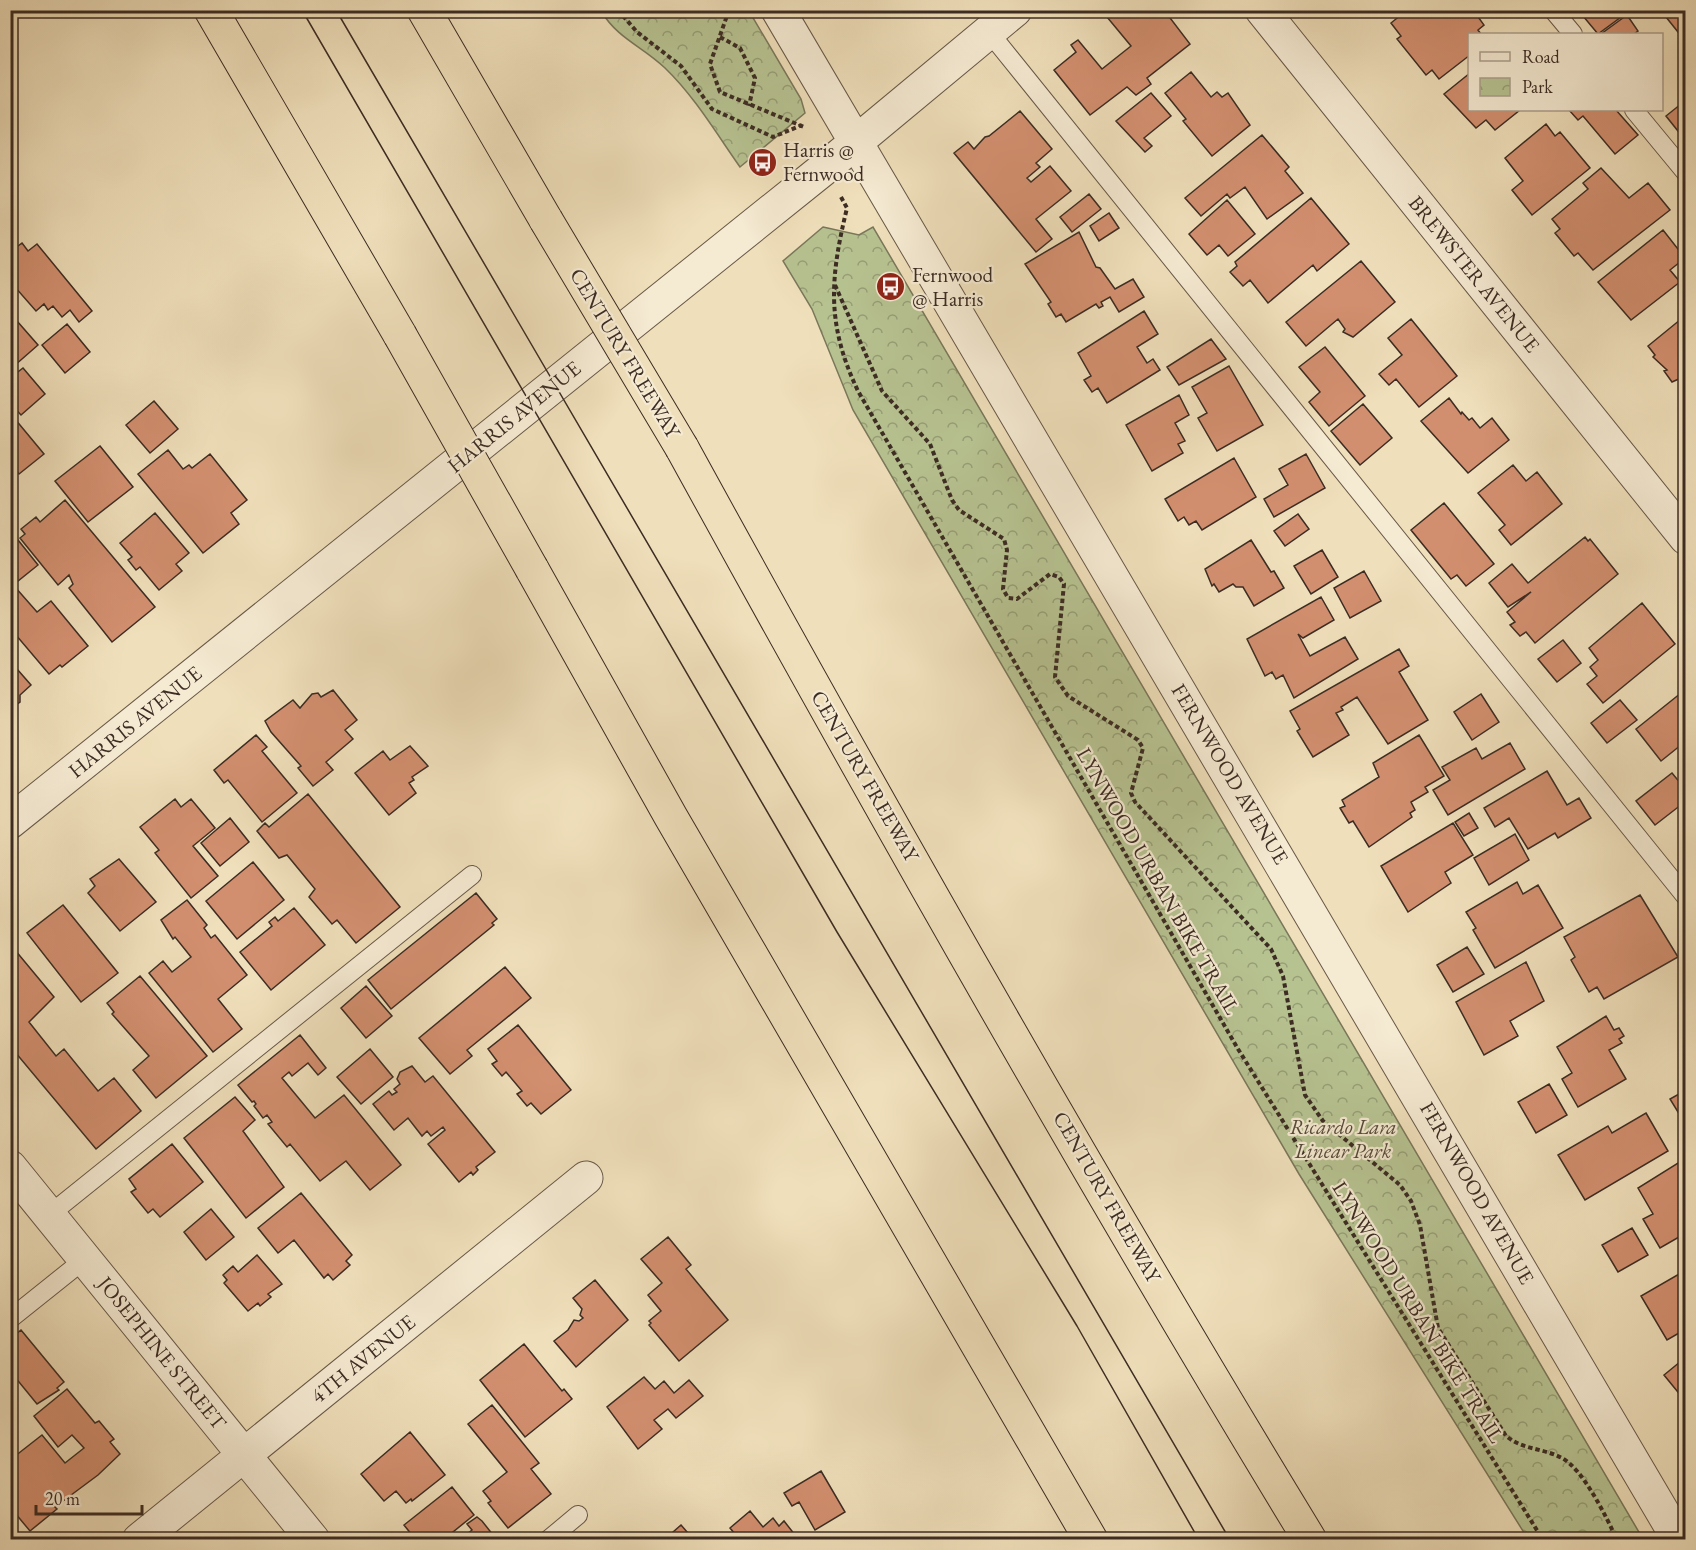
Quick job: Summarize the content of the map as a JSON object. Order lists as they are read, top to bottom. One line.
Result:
{"streets":{"highway":["CENTURY FREEWAY"],"street":["BREWSTER AVENUE","HARRIS AVENUE","FERNWOOD AVENUE","JOSEPHINE STREET","4TH AVENUE"],"path":["LYNWOOD URBAN BIKE TRAIL"]},"crossings":[["HARRIS AVENUE","FERNWOOD AVENUE"],["JOSEPHINE STREET","4TH AVENUE"]],"parks":["Ricardo Lara Linear Park"],"places":{"bus stop":["Harris @ Fernwood","Fernwood @ Harris"]},"legend":["Road","Park"],"scale_bar":"20 m"}
